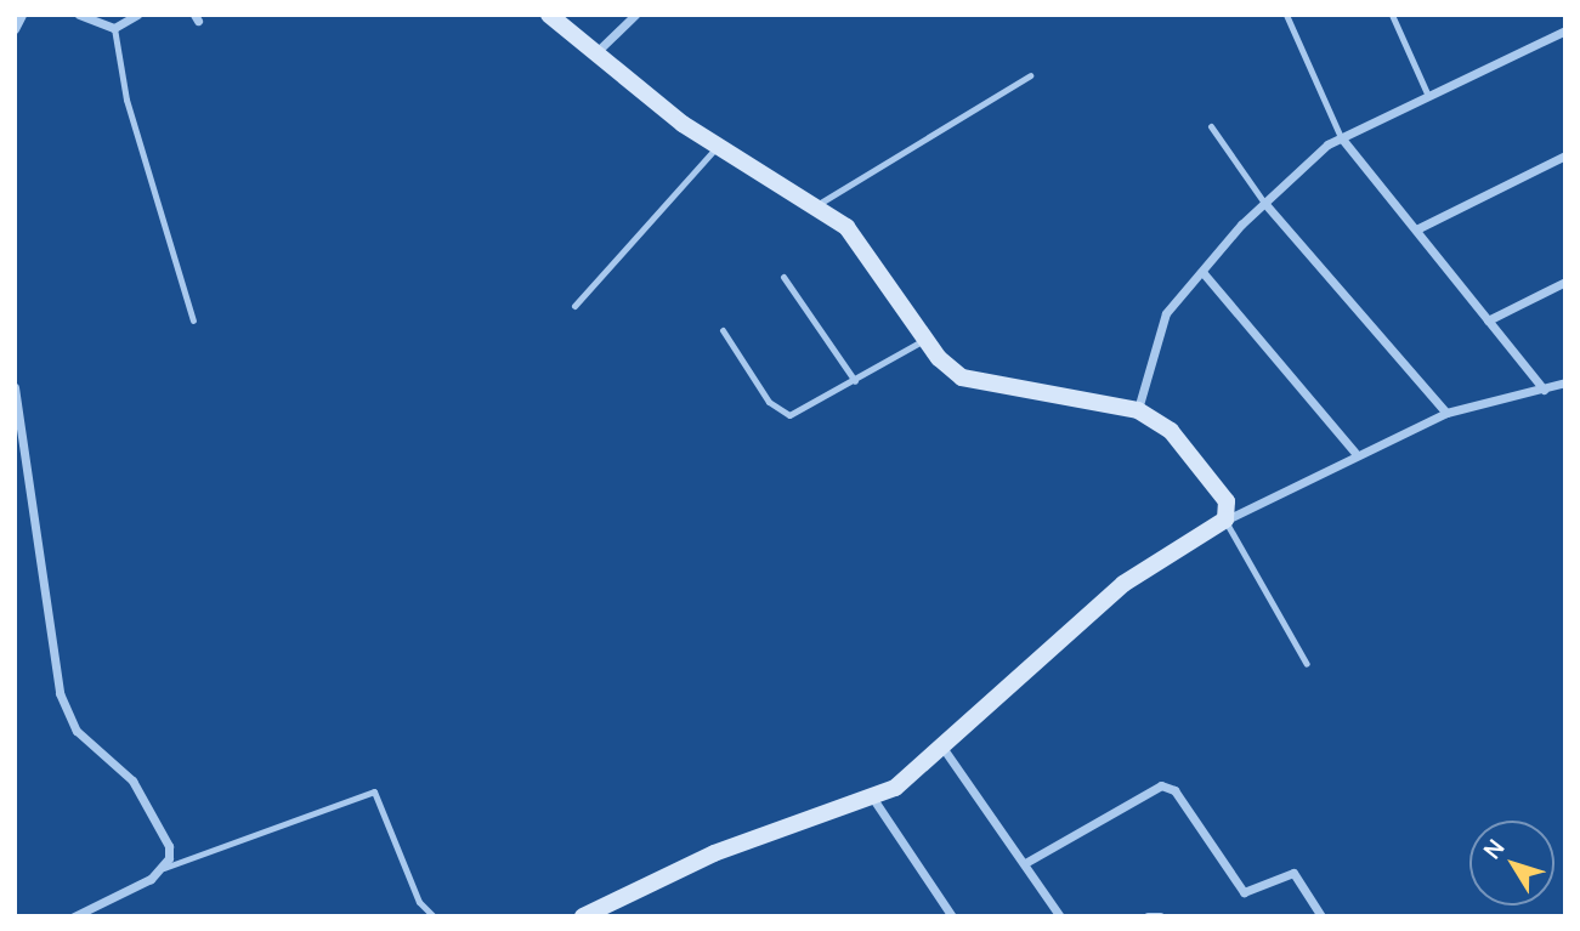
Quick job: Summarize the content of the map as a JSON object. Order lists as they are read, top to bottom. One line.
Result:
{"north":"top left"}
